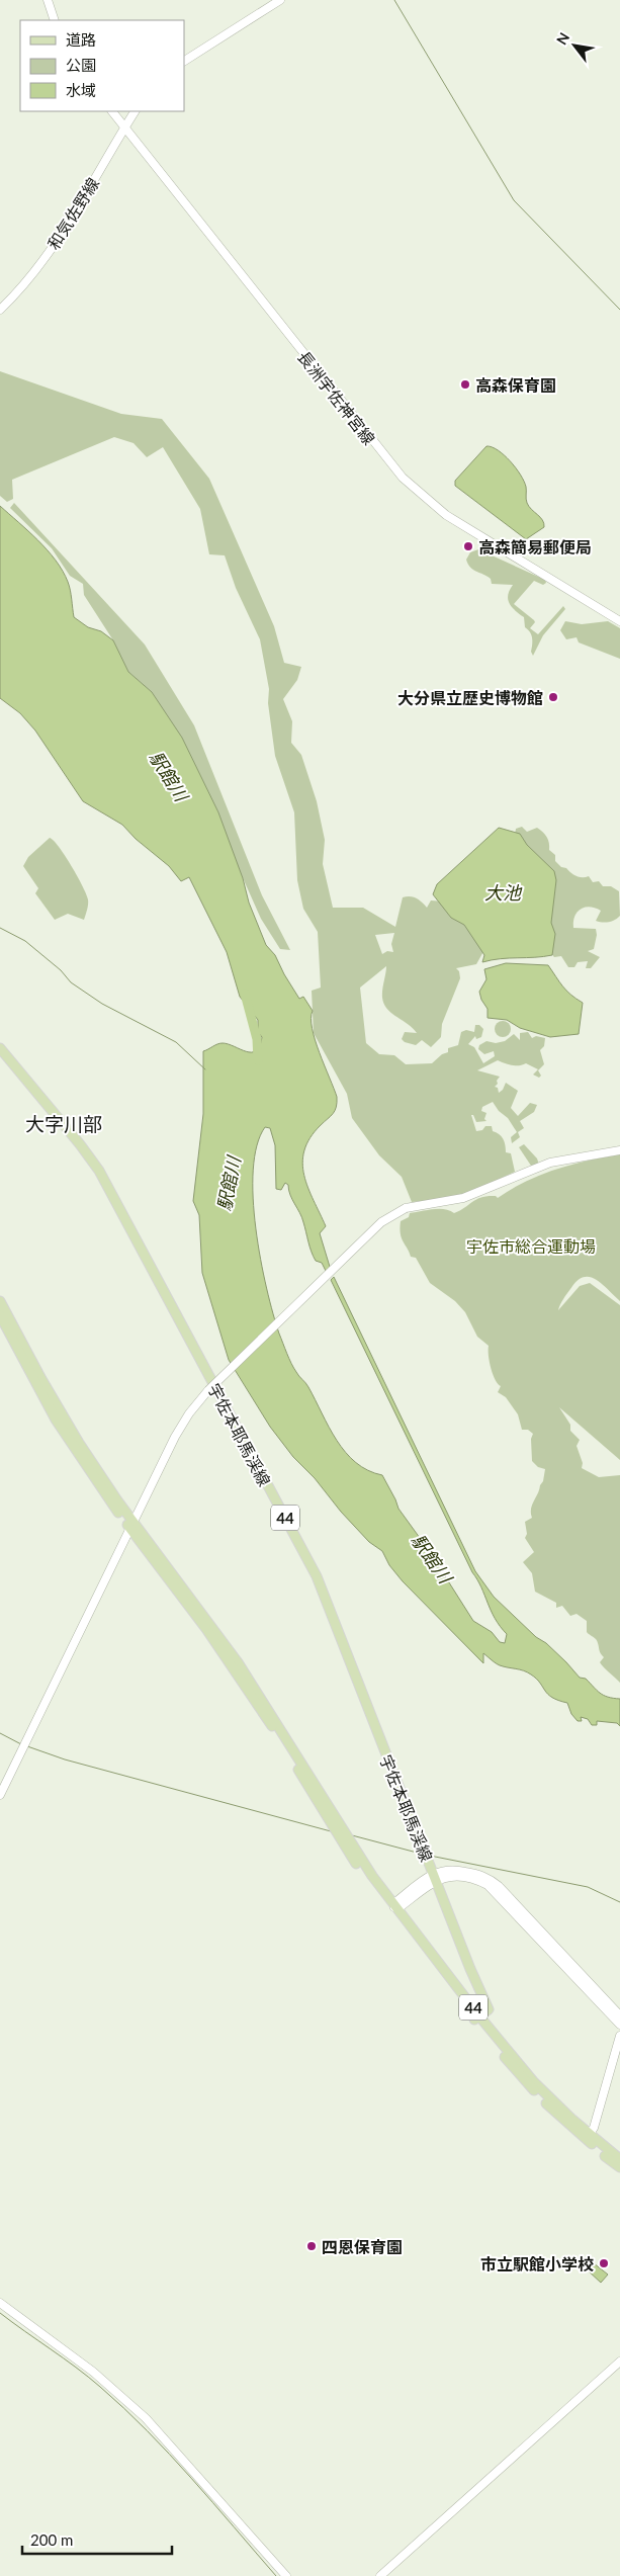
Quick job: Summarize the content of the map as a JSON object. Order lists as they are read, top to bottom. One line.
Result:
{"streets":{"main road":["宇佐本耶馬渓線","44"],"street":["和気佐野線","長洲宇佐神宮線"]},"crossings":[["和気佐野線","長洲宇佐神宮線"],["宇佐本耶馬渓線","44"]],"districts":["大字川部"],"water":["駅館川","大池"],"parks":["宇佐市総合運動場"],"places":["高森保育園","高森簡易郵便局","大分県立歴史博物館","四恩保育園","市立駅館小学校"],"legend":["道路","公園","水域"],"scale_bar":"200 m","north":"top left"}
